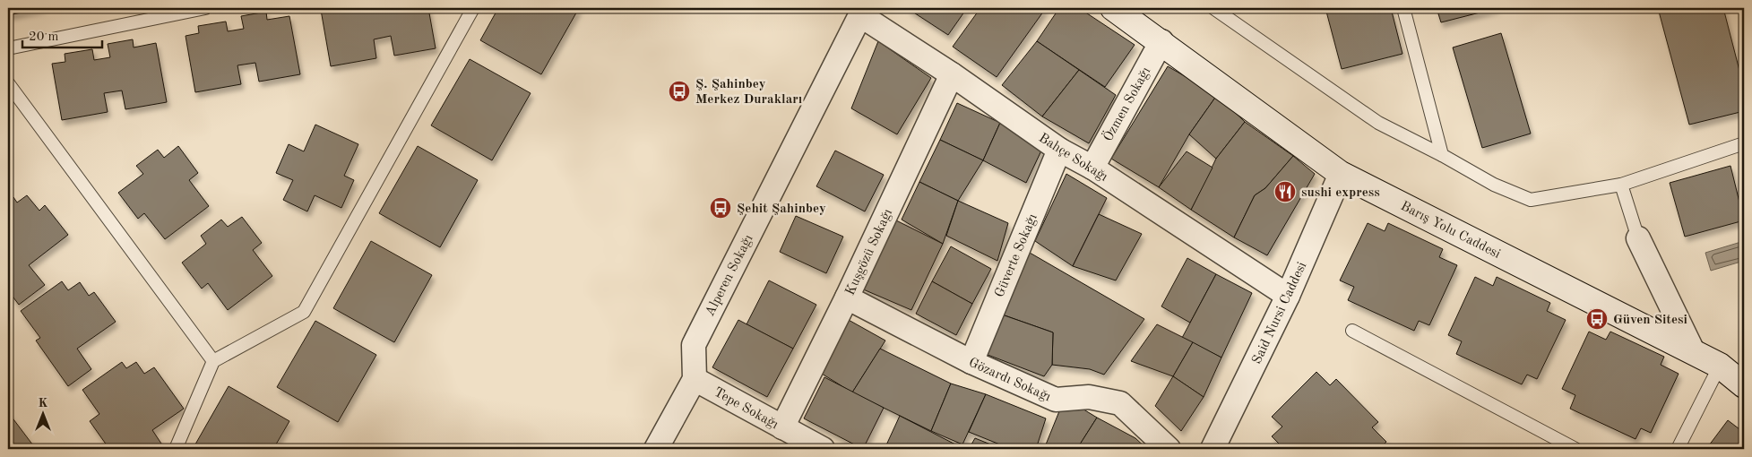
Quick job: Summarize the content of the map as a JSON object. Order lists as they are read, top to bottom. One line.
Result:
{"streets":{"main road":["Barış Yolu Caddesi"],"street":["Özmen Sokağı","Bahçe Sokağı","Kuşgözü Sokağı","Güverte Sokağı","Alperen Sokağı","Said Nursi Caddesi","Gözardı Sokağı","Tepe Sokağı"]},"crossings":[["Özmen Sokağı","Bahçe Sokağı"],["Özmen Sokağı","Barış Yolu Caddesi"],["Bahçe Sokağı","Kuşgözü Sokağı"],["Bahçe Sokağı","Güverte Sokağı"],["Bahçe Sokağı","Alperen Sokağı"],["Bahçe Sokağı","Said Nursi Caddesi"],["Barış Yolu Caddesi","Said Nursi Caddesi"],["Kuşgözü Sokağı","Gözardı Sokağı"],["Kuşgözü Sokağı","Tepe Sokağı"],["Güverte Sokağı","Gözardı Sokağı"],["Alperen Sokağı","Tepe Sokağı"]],"places":{"bus stop":["Ş. Şahinbey Merkez Durakları","Şehit Şahinbey","Güven Sitesi"],"restaurant":["sushi express"]},"scale_bar":"20 m","north":"top"}
